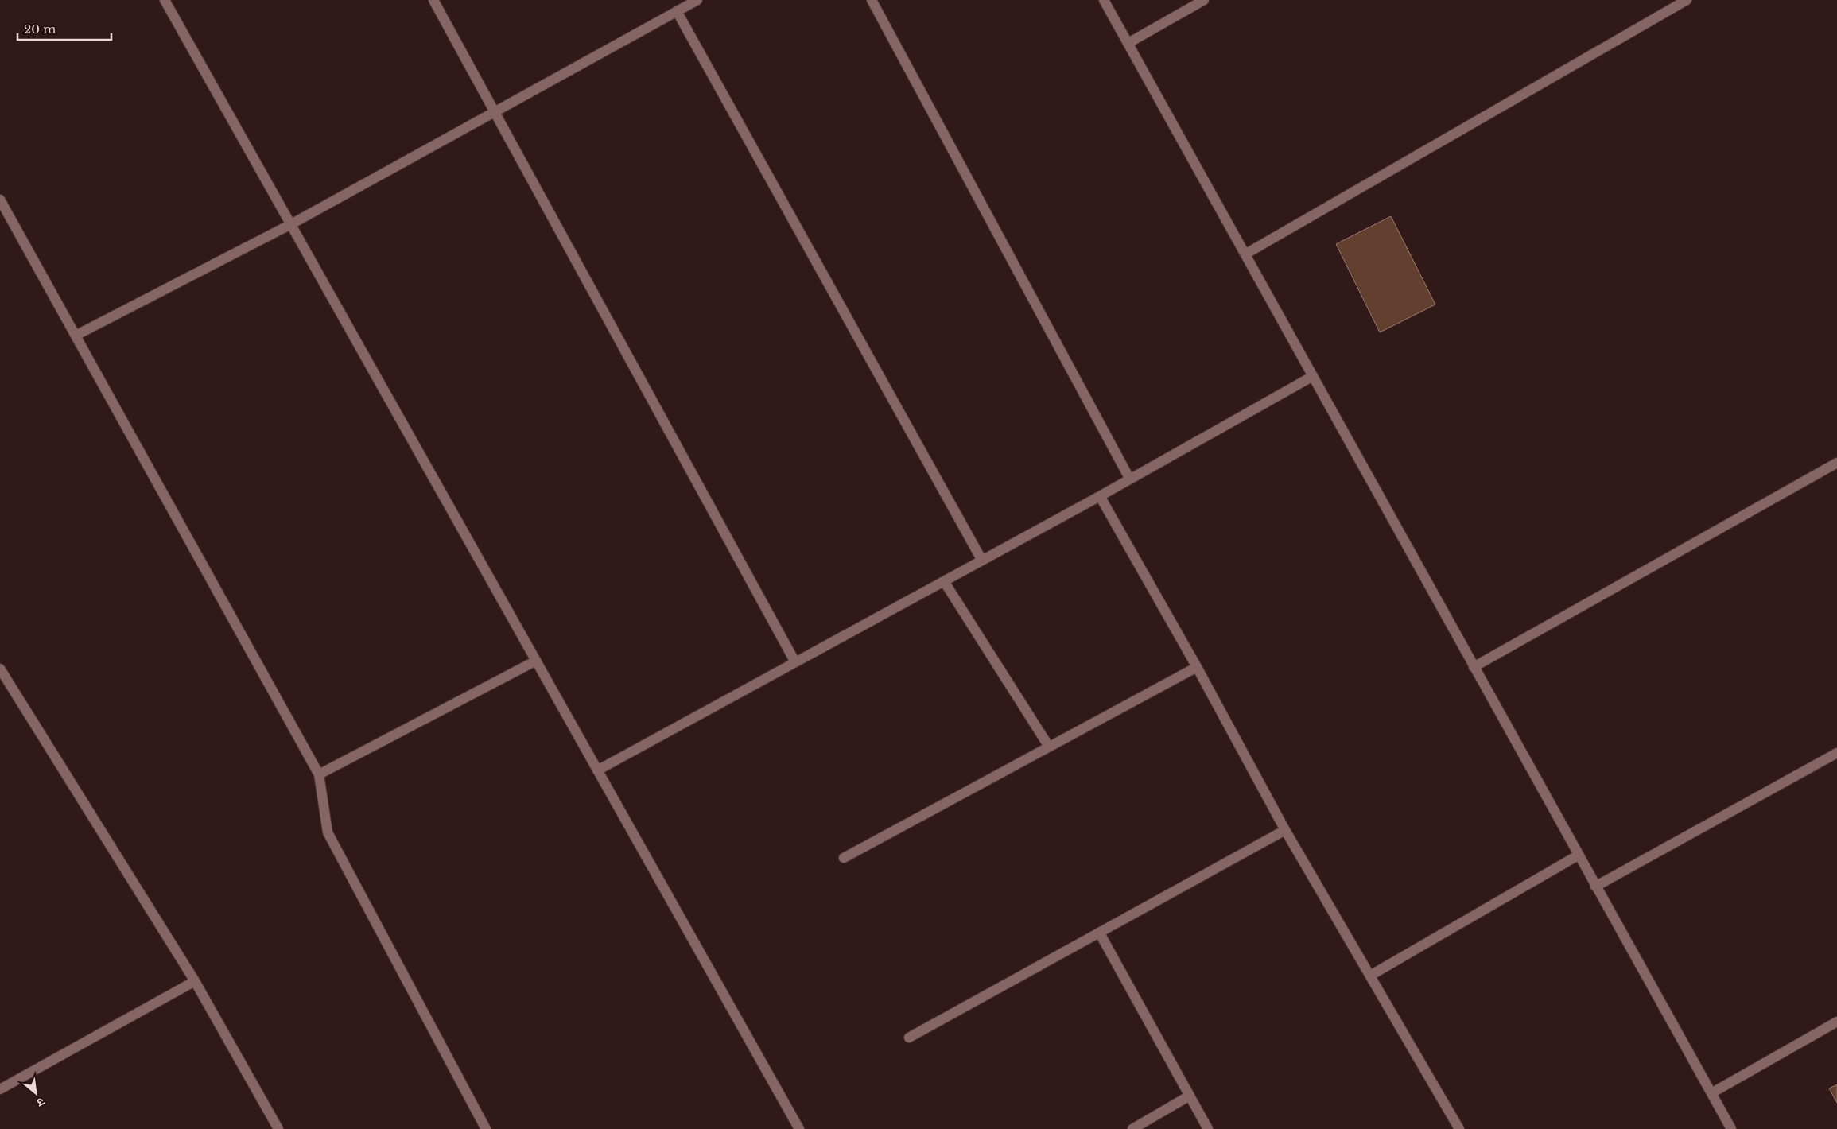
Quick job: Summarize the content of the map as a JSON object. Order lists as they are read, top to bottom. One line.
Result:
{"scale_bar":"20 m","north":"bottom right"}
